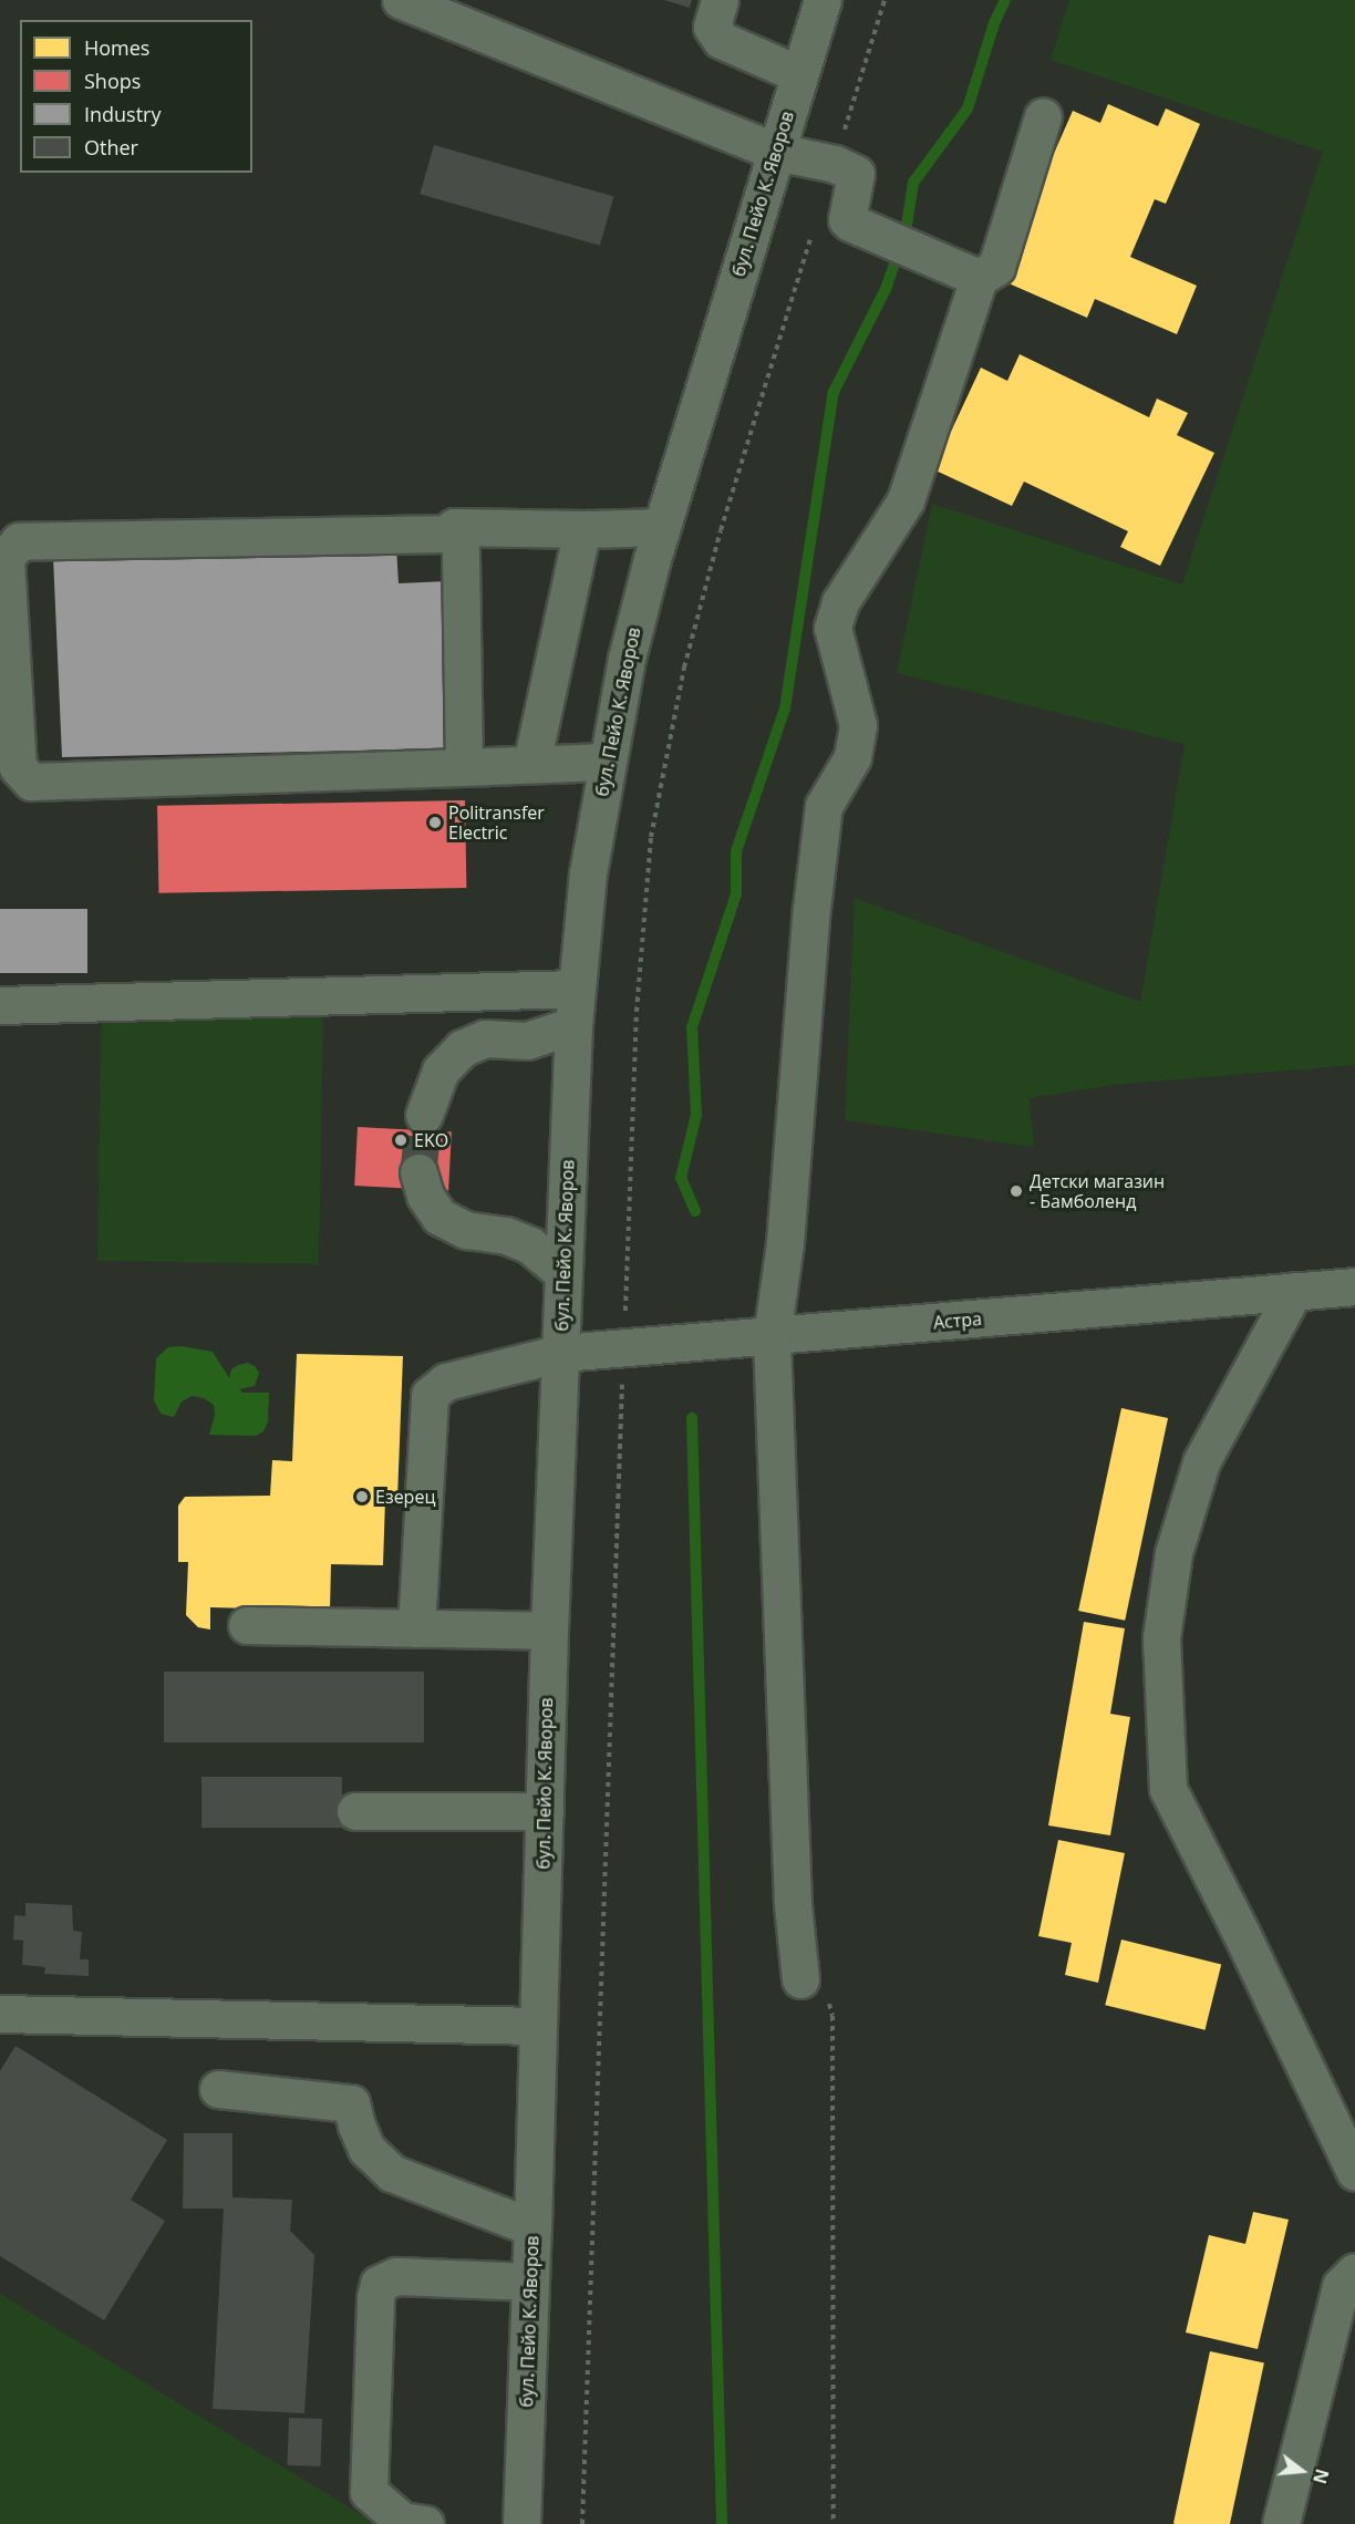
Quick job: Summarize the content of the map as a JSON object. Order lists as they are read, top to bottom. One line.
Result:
{"streets":{"street":["бул. Пейо К. Яворов","Астра"]},"crossings":[["бул. Пейо К. Яворов","Астра"]],"places":["Politransfer Electric","EKO","Детски магазин - Бамболенд","Езерец"],"legend":["Homes","Shops","Industry","Other"],"north":"right"}
